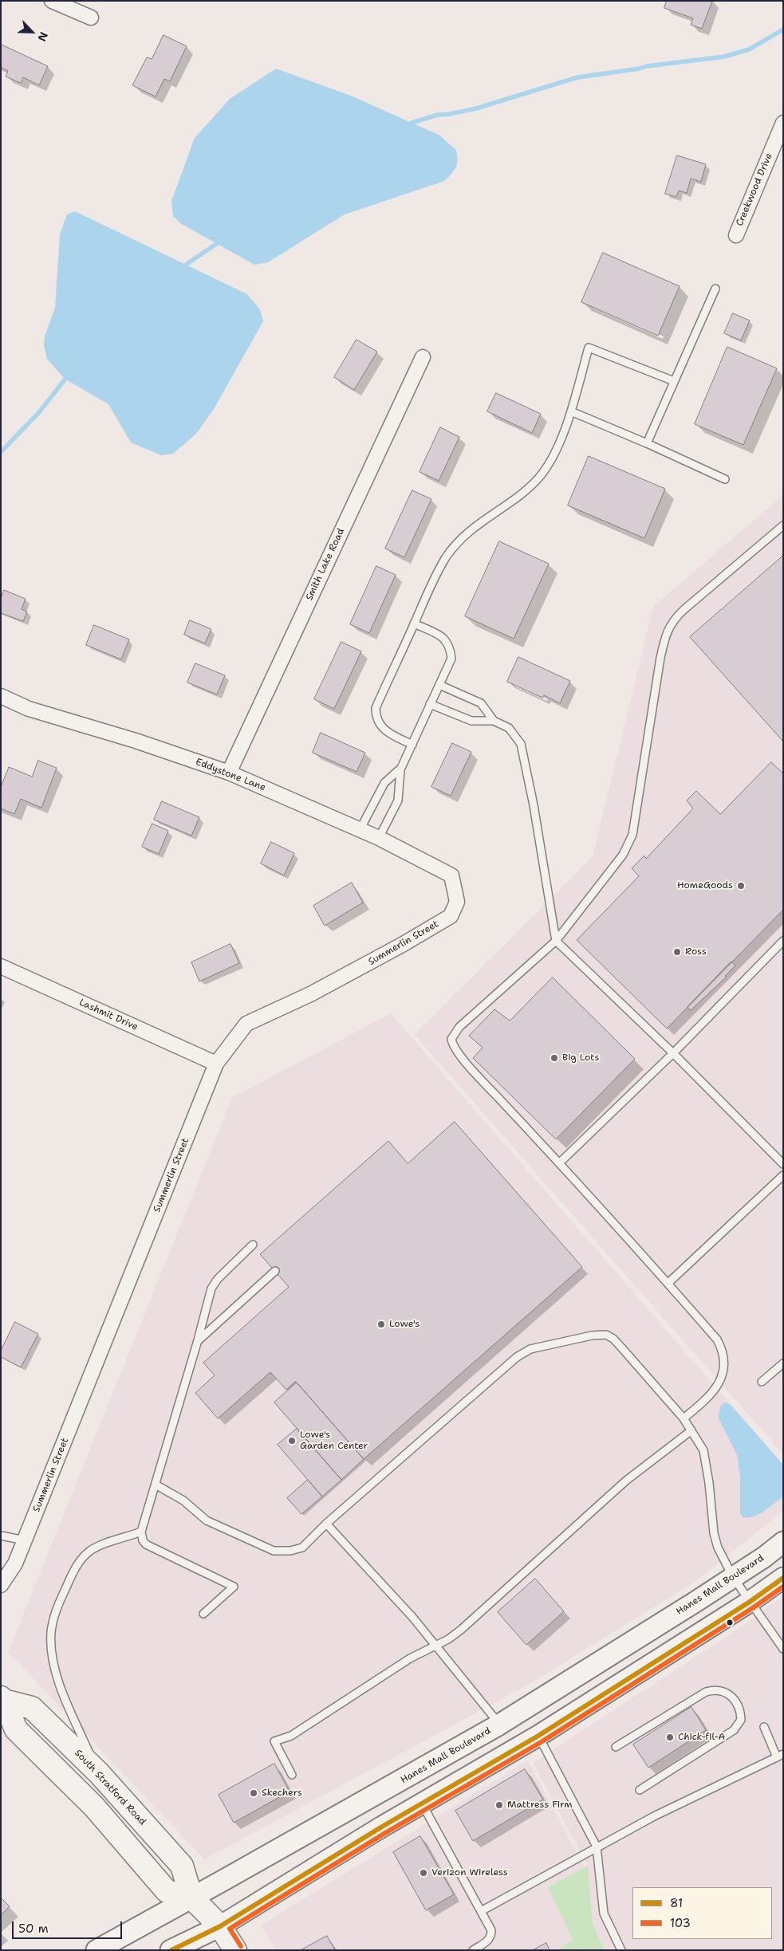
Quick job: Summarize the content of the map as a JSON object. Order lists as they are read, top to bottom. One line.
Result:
{"streets":{"main road":["Hanes Mall Boulevard","South Stratford Road"],"street":["Creekwood Drive","Smith Lake Road","Eddystone Lane","Summerlin Street","Lashmit Drive"]},"crossings":[["Smith Lake Road","Eddystone Lane"],["Eddystone Lane","Summerlin Street"],["Summerlin Street","Lashmit Drive"],["Hanes Mall Boulevard","South Stratford Road"]],"places":["HomeGoods","Ross","Big Lots","Lowe's","Lowe's Garden Center","Chick-fil-A","Skechers","Mattress Firm","Verizon Wireless"],"lines":["transit line 81","transit line 103"],"legend":["81","103"],"scale_bar":"50 m","north":"bottom right"}
